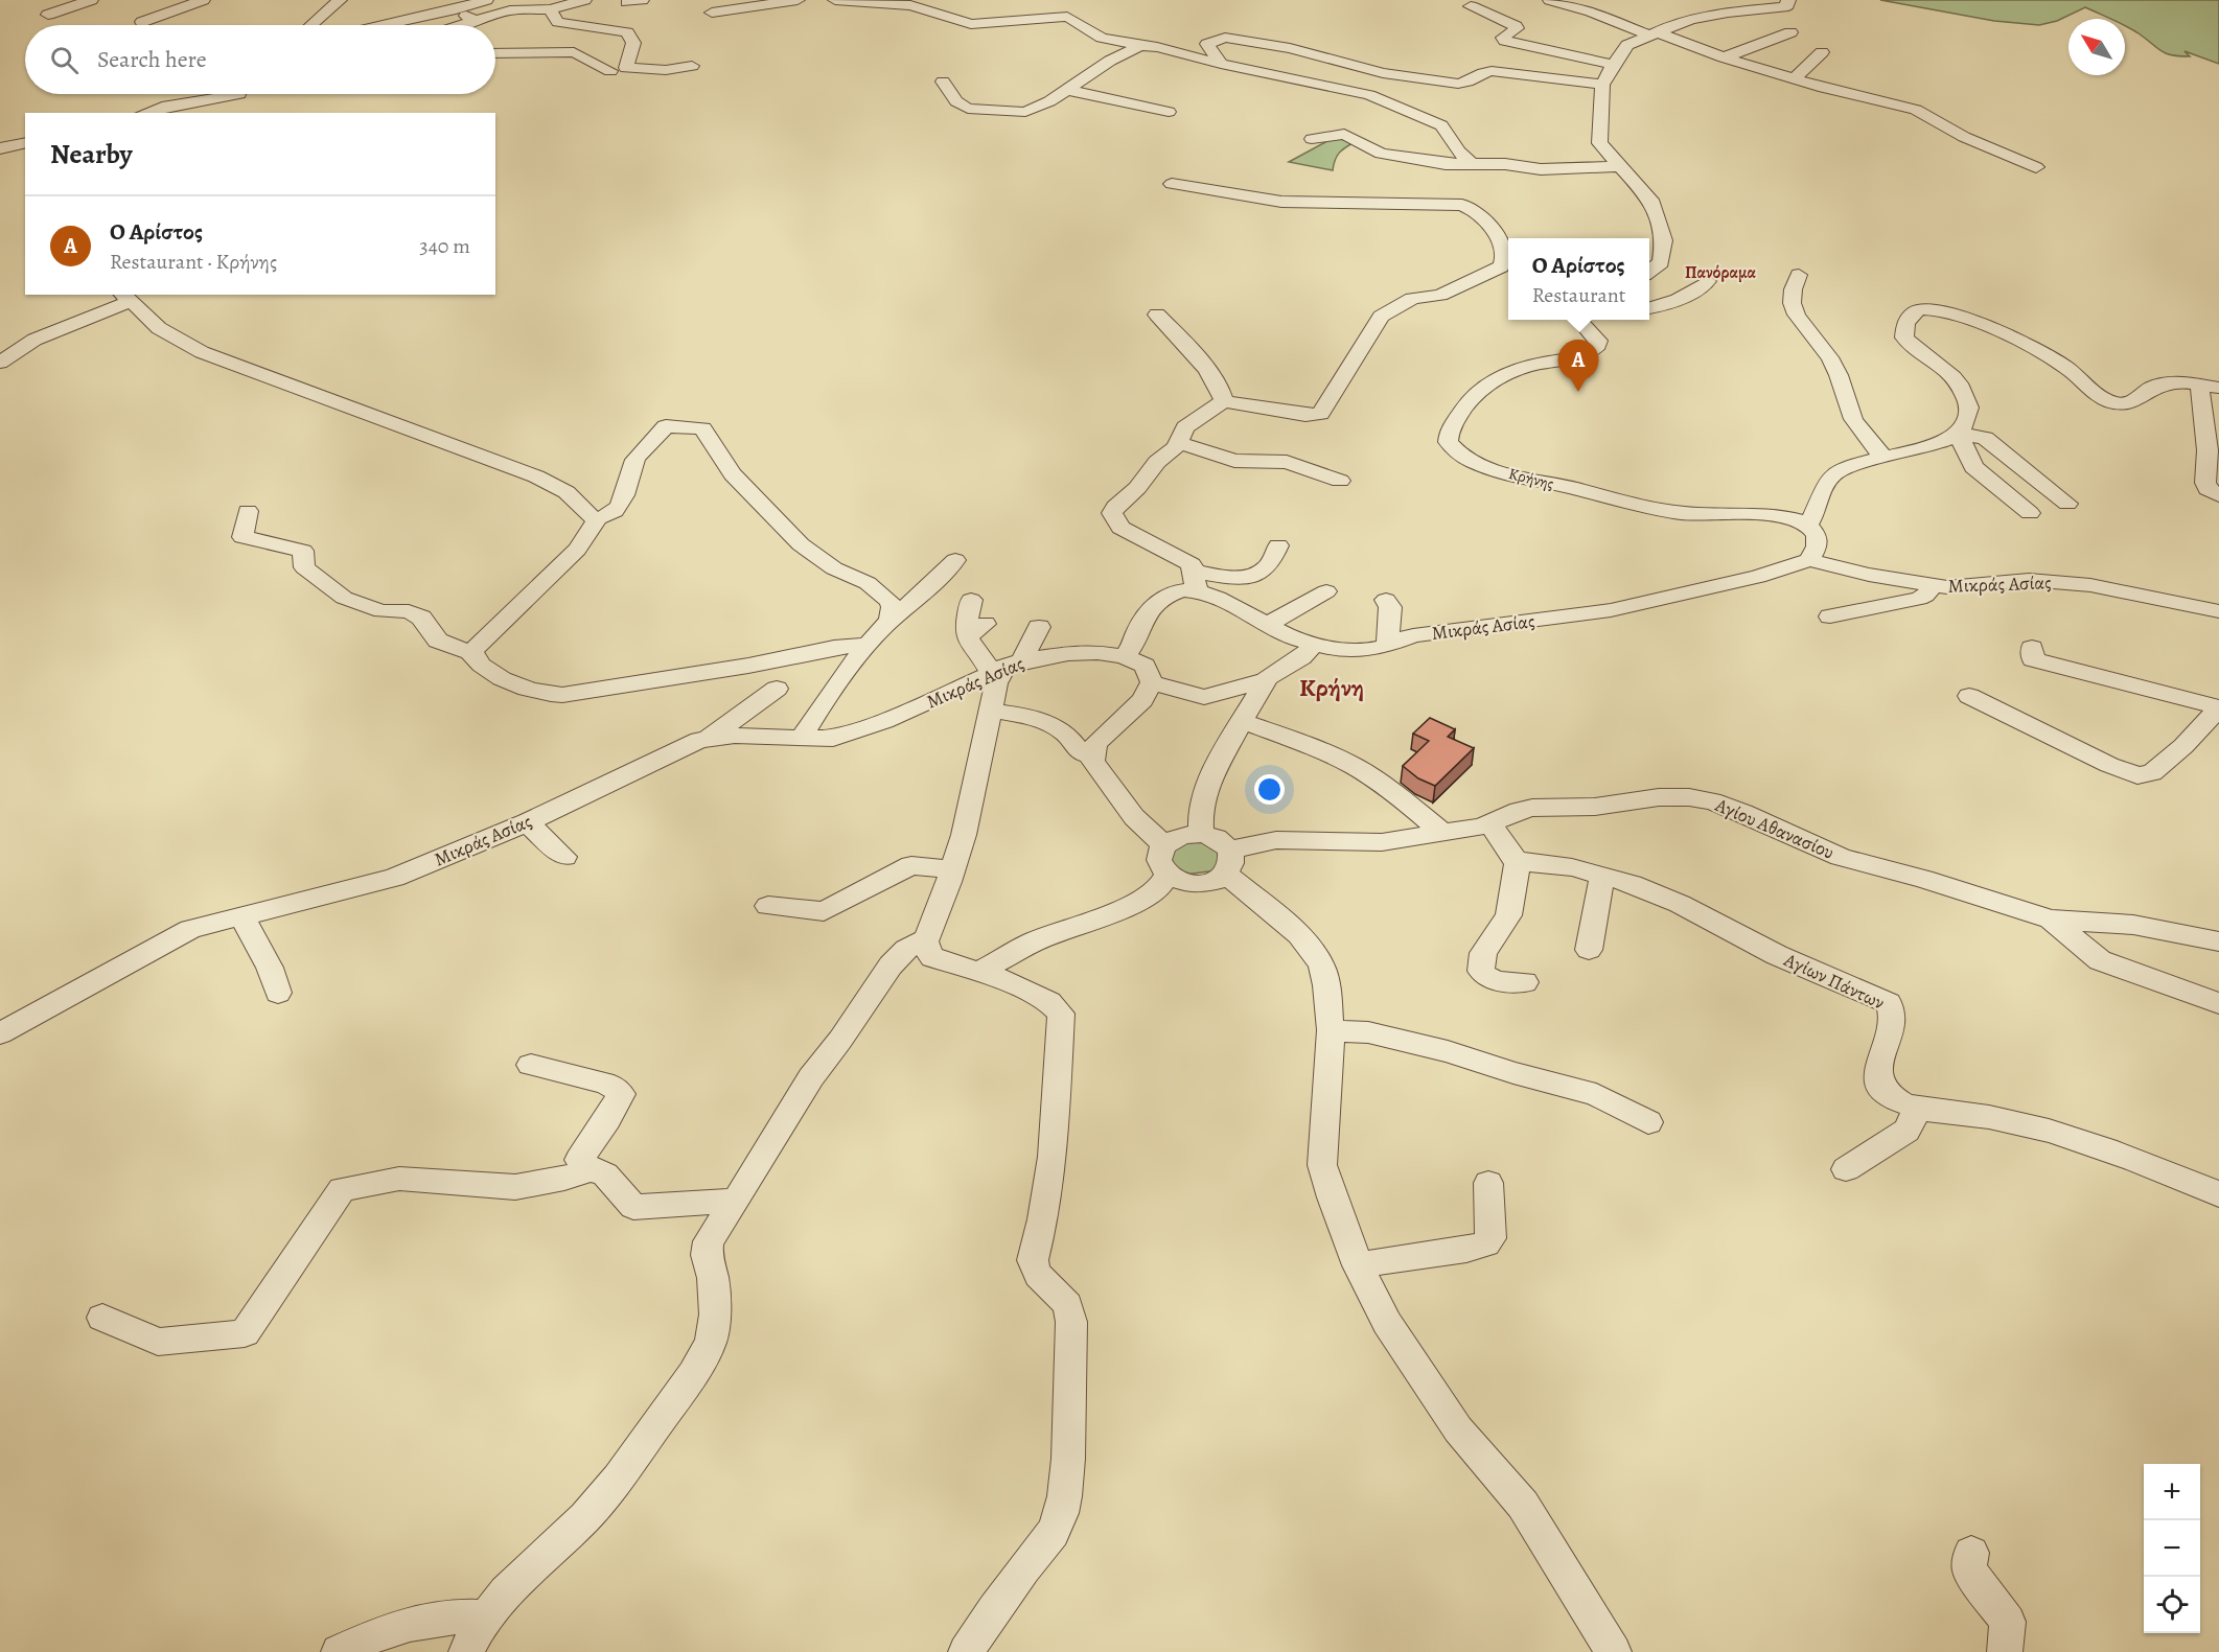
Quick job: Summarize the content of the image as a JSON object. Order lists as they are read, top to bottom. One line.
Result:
{"streets":{"street":["Κρήνης","Μικράς Ασίας","Αγίου Αθανασίου","Αγίων Πάντων"]},"districts":["Πανόραμα","Κρήνη"],"north":"top left","page":{"search":"Search here","heading":"Nearby","list":[{"mark":"A","name":"Ο Αρίστος","note":"Restaurant · Κρήνης","value":"340 m"}],"popup":["Ο Αρίστος","Restaurant"],"pins":"A","map_buttons":["+","−"]}}
